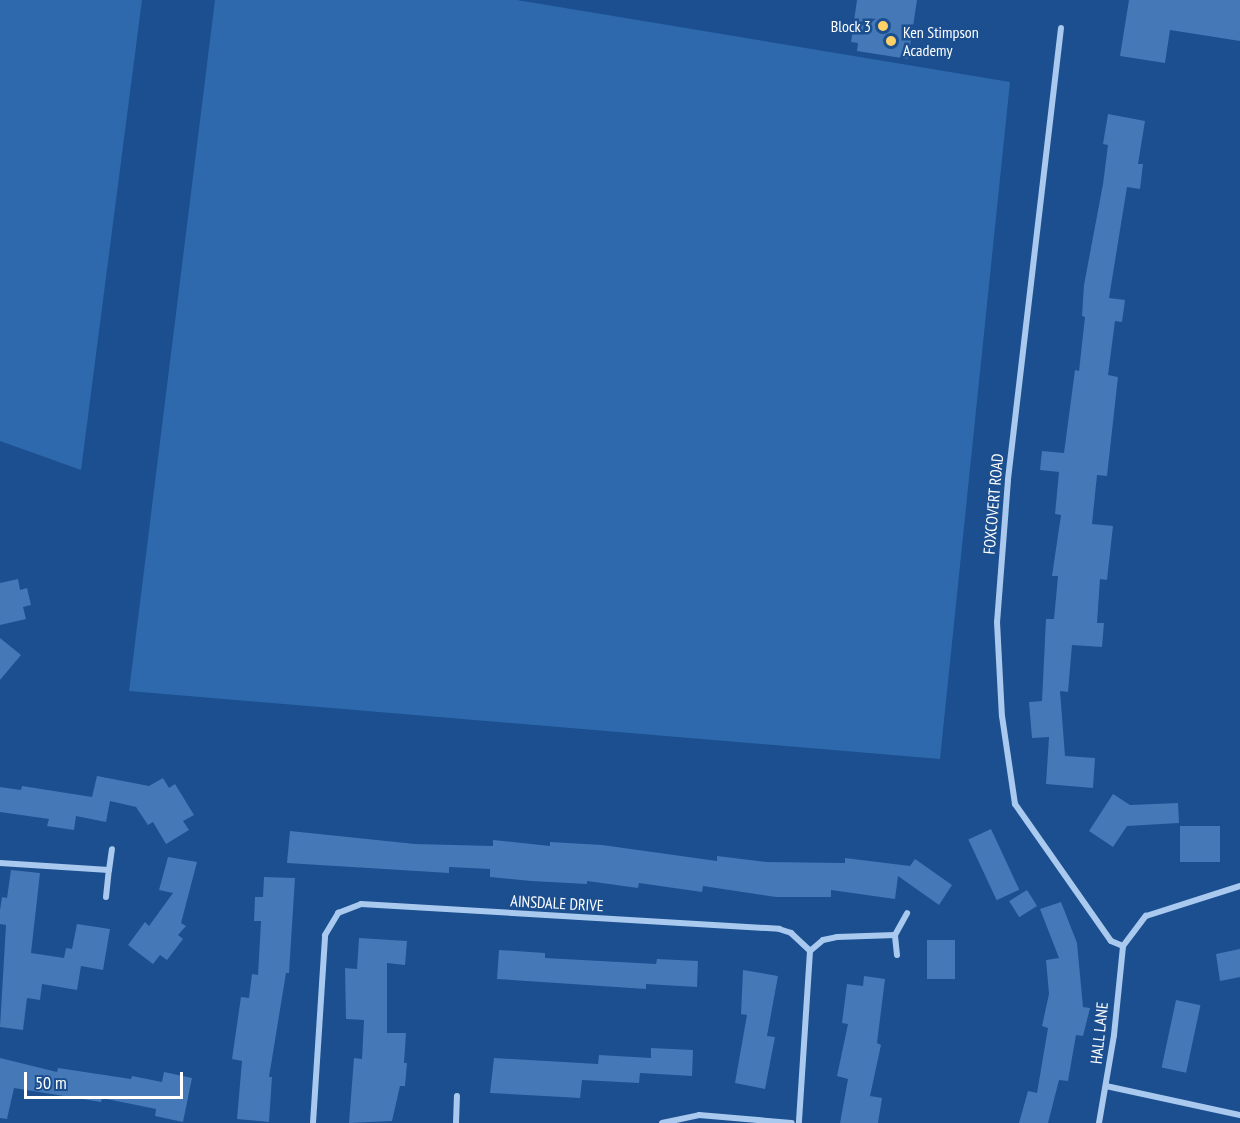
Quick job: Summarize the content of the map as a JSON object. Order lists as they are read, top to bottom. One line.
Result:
{"streets":{"street":["FOXCOVERT ROAD","AINSDALE DRIVE","HALL LANE"]},"crossings":[["FOXCOVERT ROAD","HALL LANE"]],"places":["Block 3","Ken Stimpson Academy"],"scale_bar":"50 m"}
